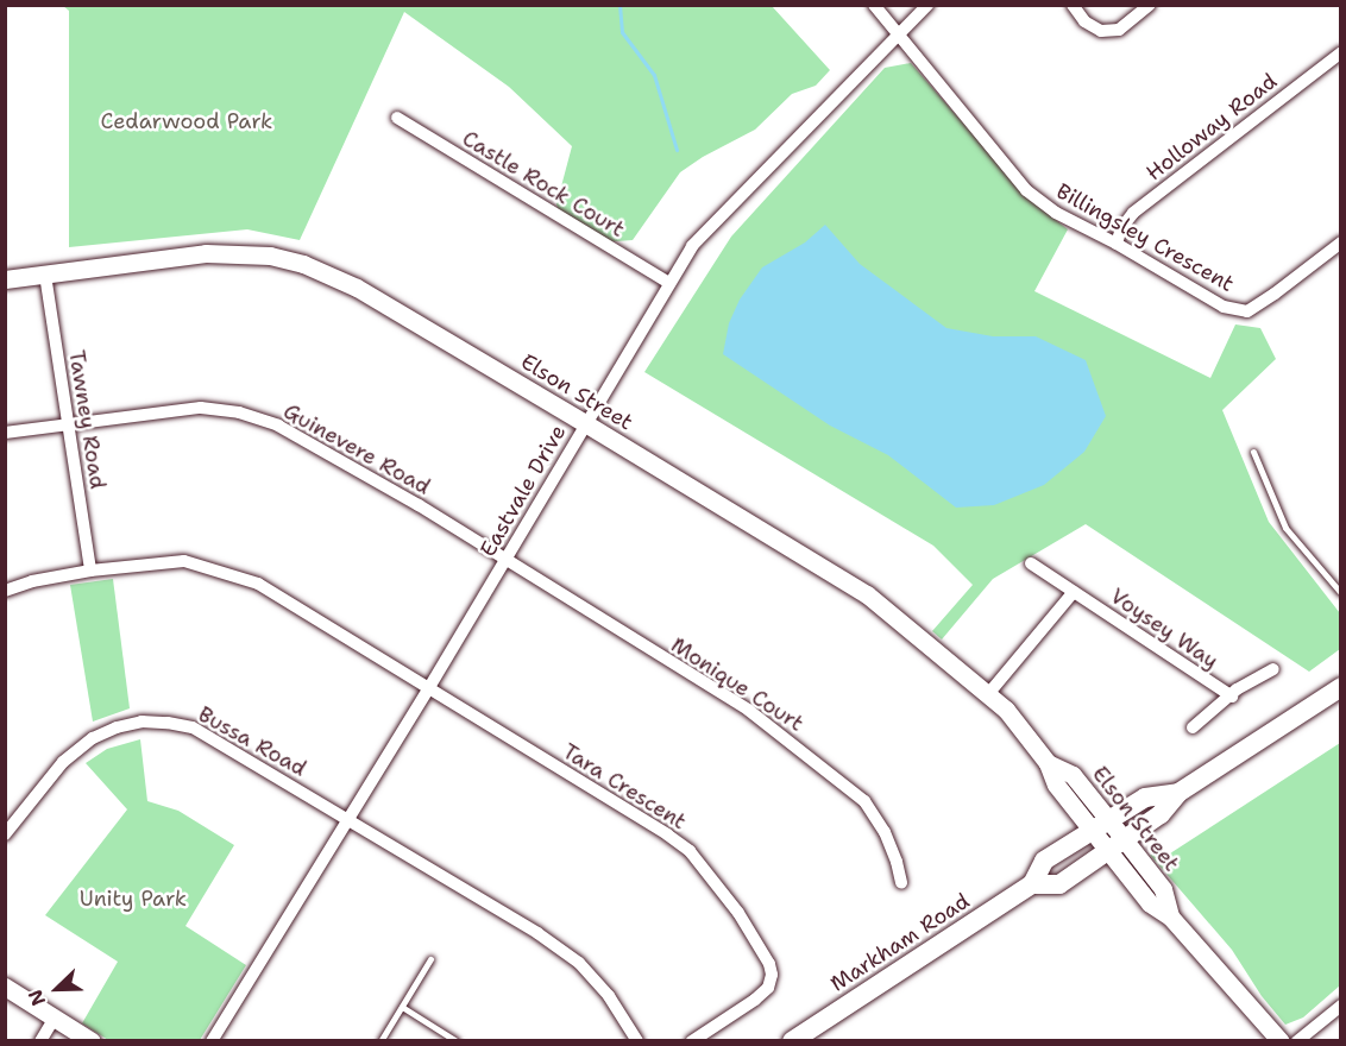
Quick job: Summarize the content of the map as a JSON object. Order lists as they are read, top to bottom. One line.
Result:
{"streets":{"main road":["Markham Road"],"street":["Holloway Road","Castle Rock Court","Billingsley Crescent","Elson Street","Tawney Road","Guinevere Road","Eastvale Drive","Voysey Way","Monique Court","Bussa Road","Tara Crescent"]},"crossings":[["Holloway Road","Billingsley Crescent"],["Castle Rock Court","Eastvale Drive"],["Billingsley Crescent","Eastvale Drive"],["Elson Street","Tawney Road"],["Elson Street","Eastvale Drive"],["Elson Street","Markham Road"],["Tawney Road","Guinevere Road"],["Guinevere Road","Eastvale Drive"],["Guinevere Road","Monique Court"],["Eastvale Drive","Monique Court"],["Eastvale Drive","Bussa Road"],["Eastvale Drive","Tara Crescent"]],"parks":["Cedarwood Park","Unity Park"],"north":"bottom left"}
